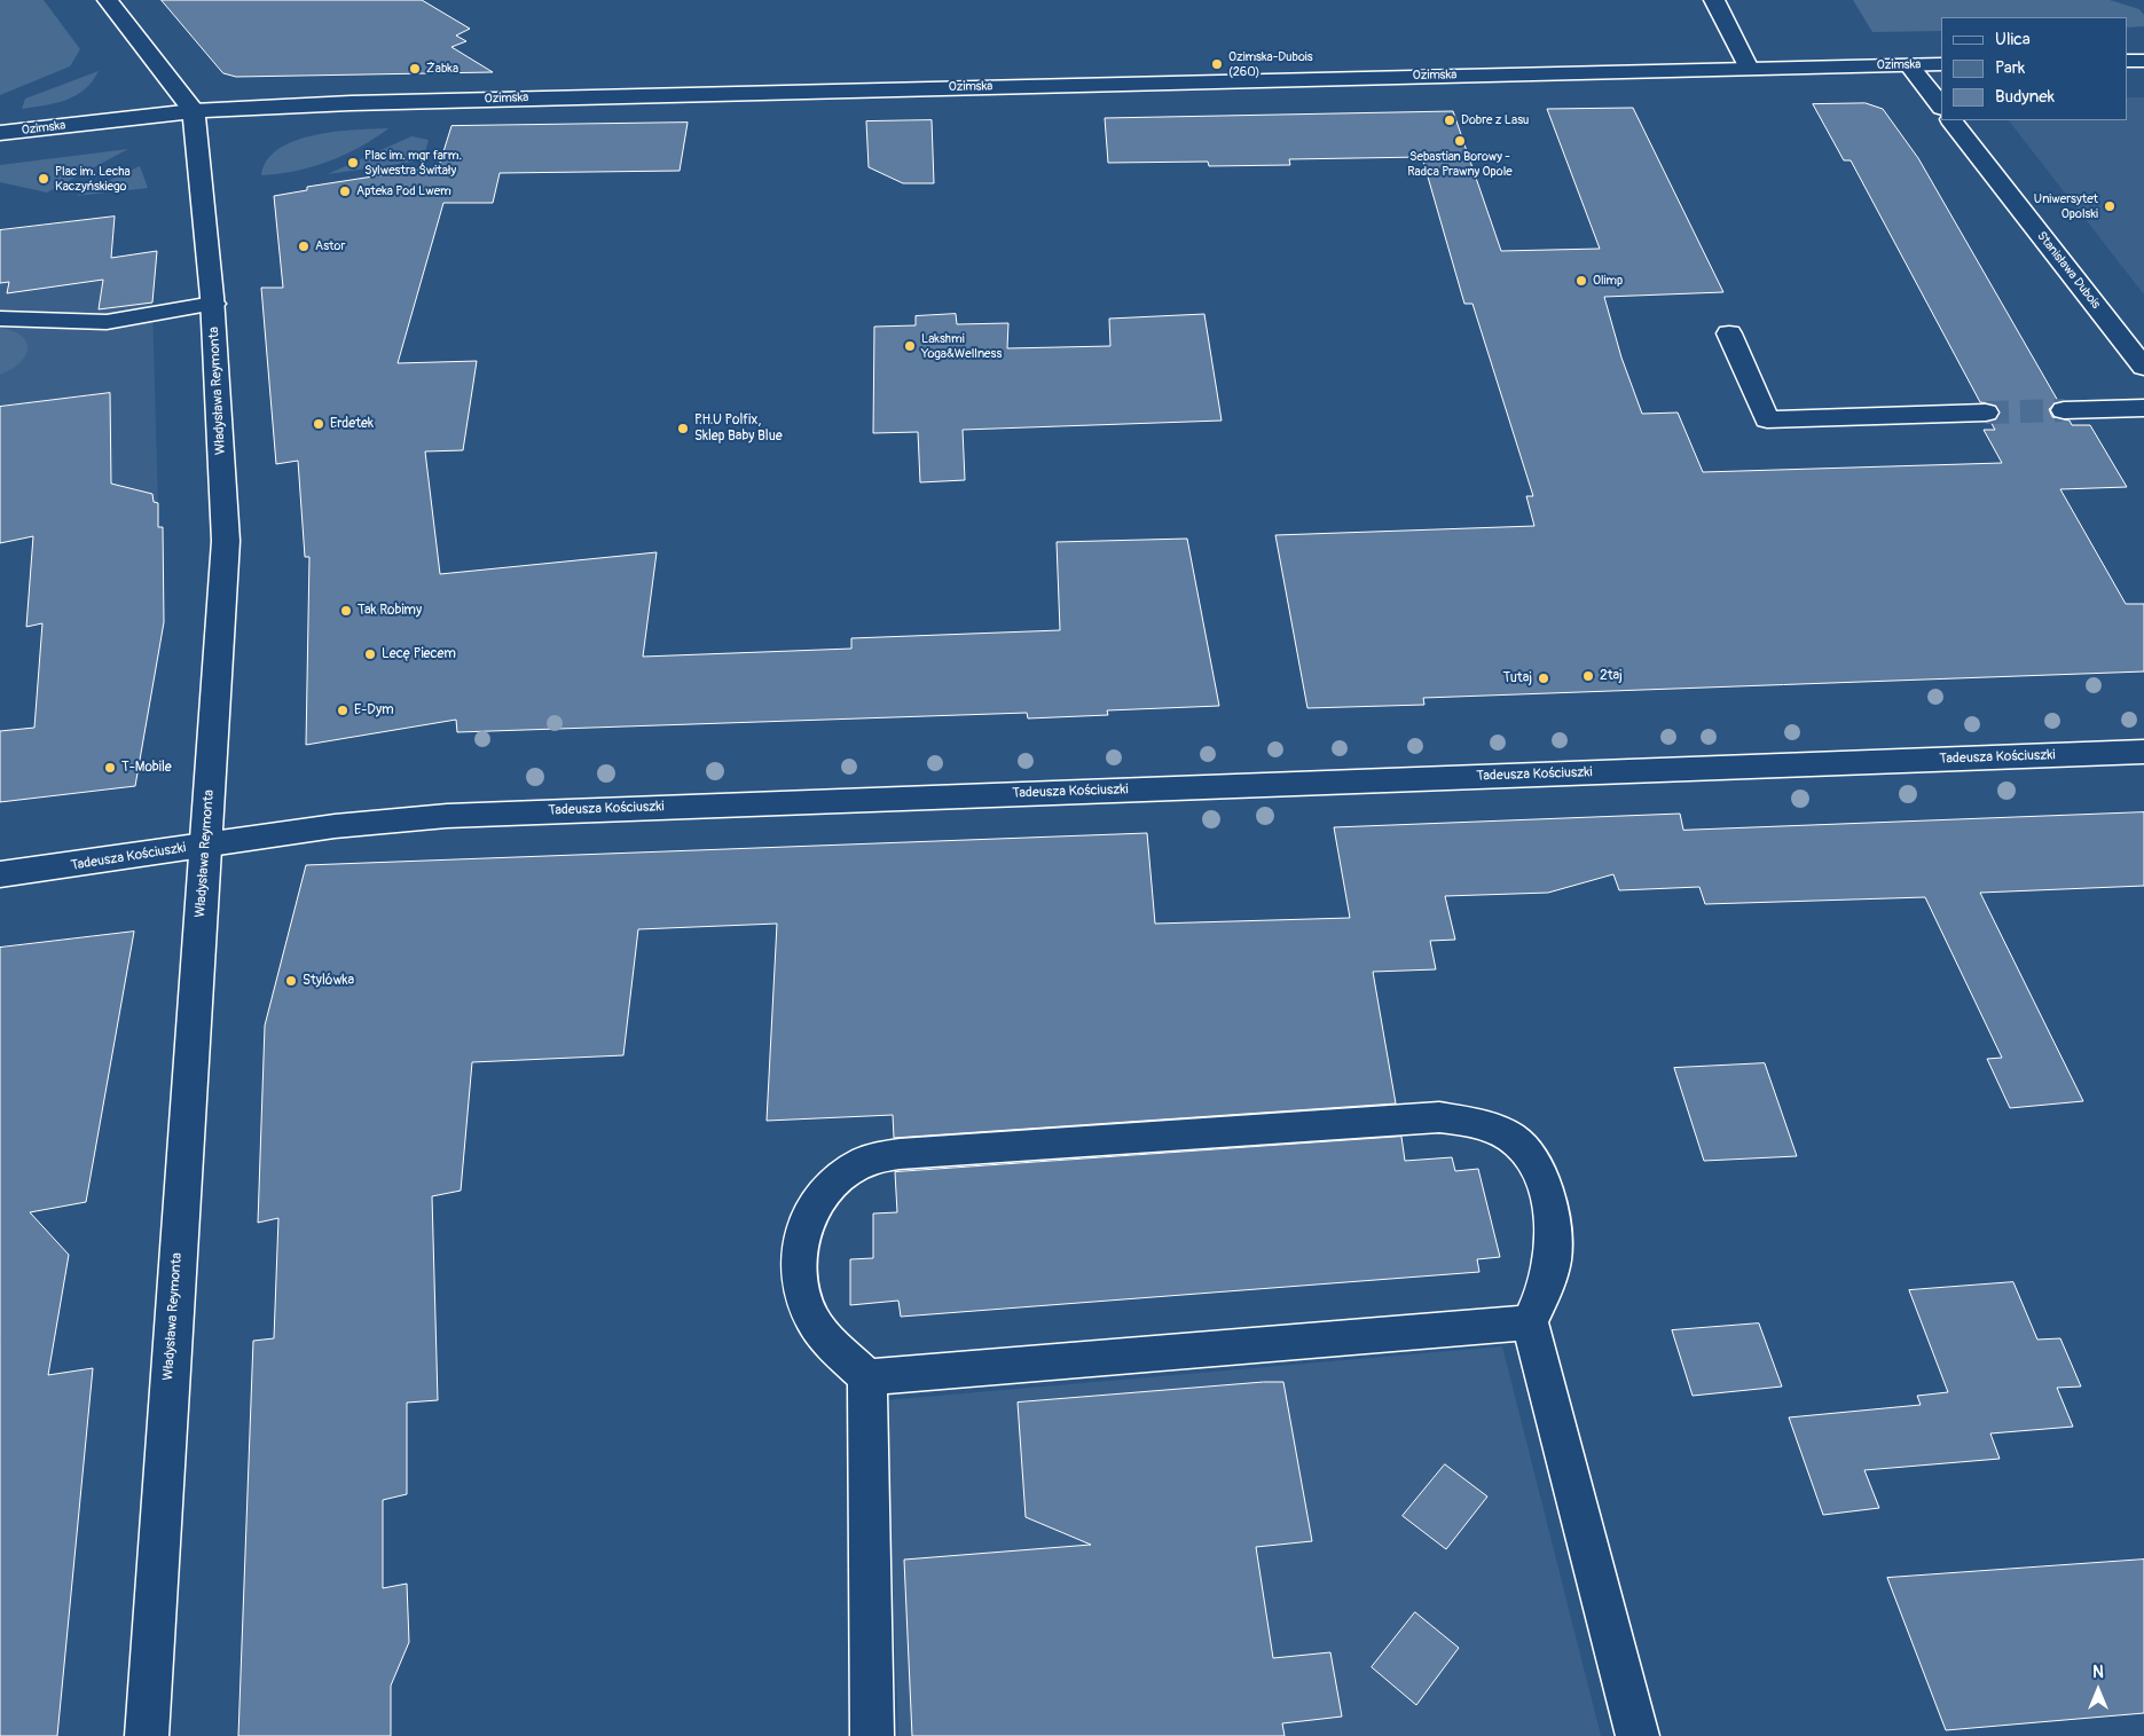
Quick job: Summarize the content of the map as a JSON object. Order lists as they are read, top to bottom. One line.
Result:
{"streets":{"main road":["Ozimska","Stanisława Dubois","Władysława Reymonta","Tadeusza Kościuszki"]},"crossings":[["Ozimska","Władysława Reymonta"],["Władysława Reymonta","Tadeusza Kościuszki"]],"places":["Ozimska-Dubois (260)","Żabka","Dobre z Lasu","Sebastian Borowy - Radca Prawny Opole","Plac im. mgr farm. Sylwestra Świtały","Plac im. Lecha Kaczyńskiego","Apteka Pod Lwem","Uniwersytet Opolski","Astor","Olimp","Lakshmi Yoga&Wellness","Erdetek","P.H.U Polfix, Sklep Baby Blue","Tak Robimy","Lecę Piecem","2taj","Tutaj","E-Dym","T-Mobile","Stylówka"],"legend":["Ulica","Park","Budynek"],"north":"top"}
